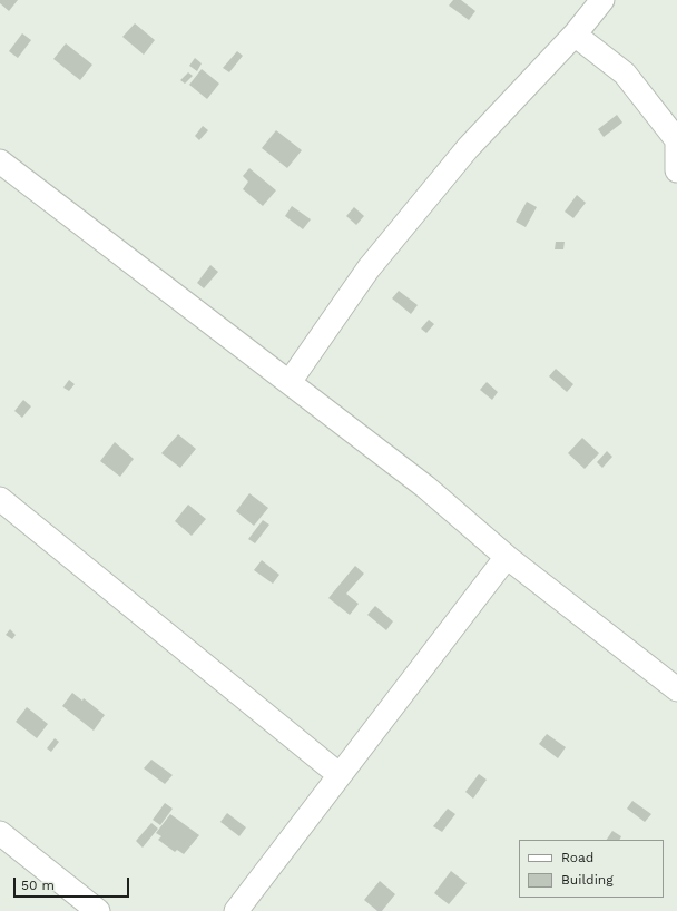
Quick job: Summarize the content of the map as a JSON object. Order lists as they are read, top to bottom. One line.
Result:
{"legend":["Road","Building"],"scale_bar":"50 m"}
